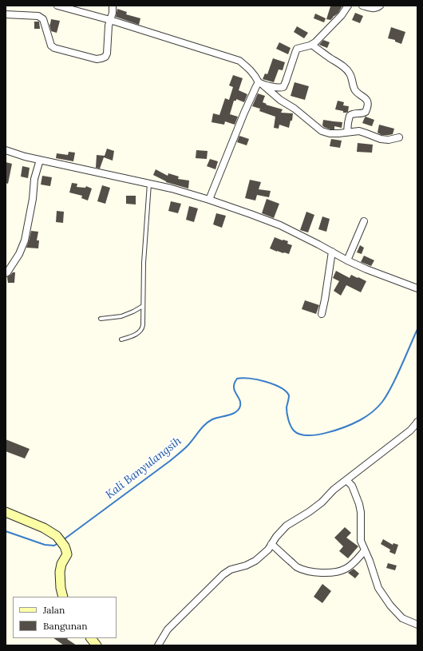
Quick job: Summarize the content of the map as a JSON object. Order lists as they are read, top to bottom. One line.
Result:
{"water":["Kali Banyulangsih"],"legend":["Jalan","Bangunan"]}
